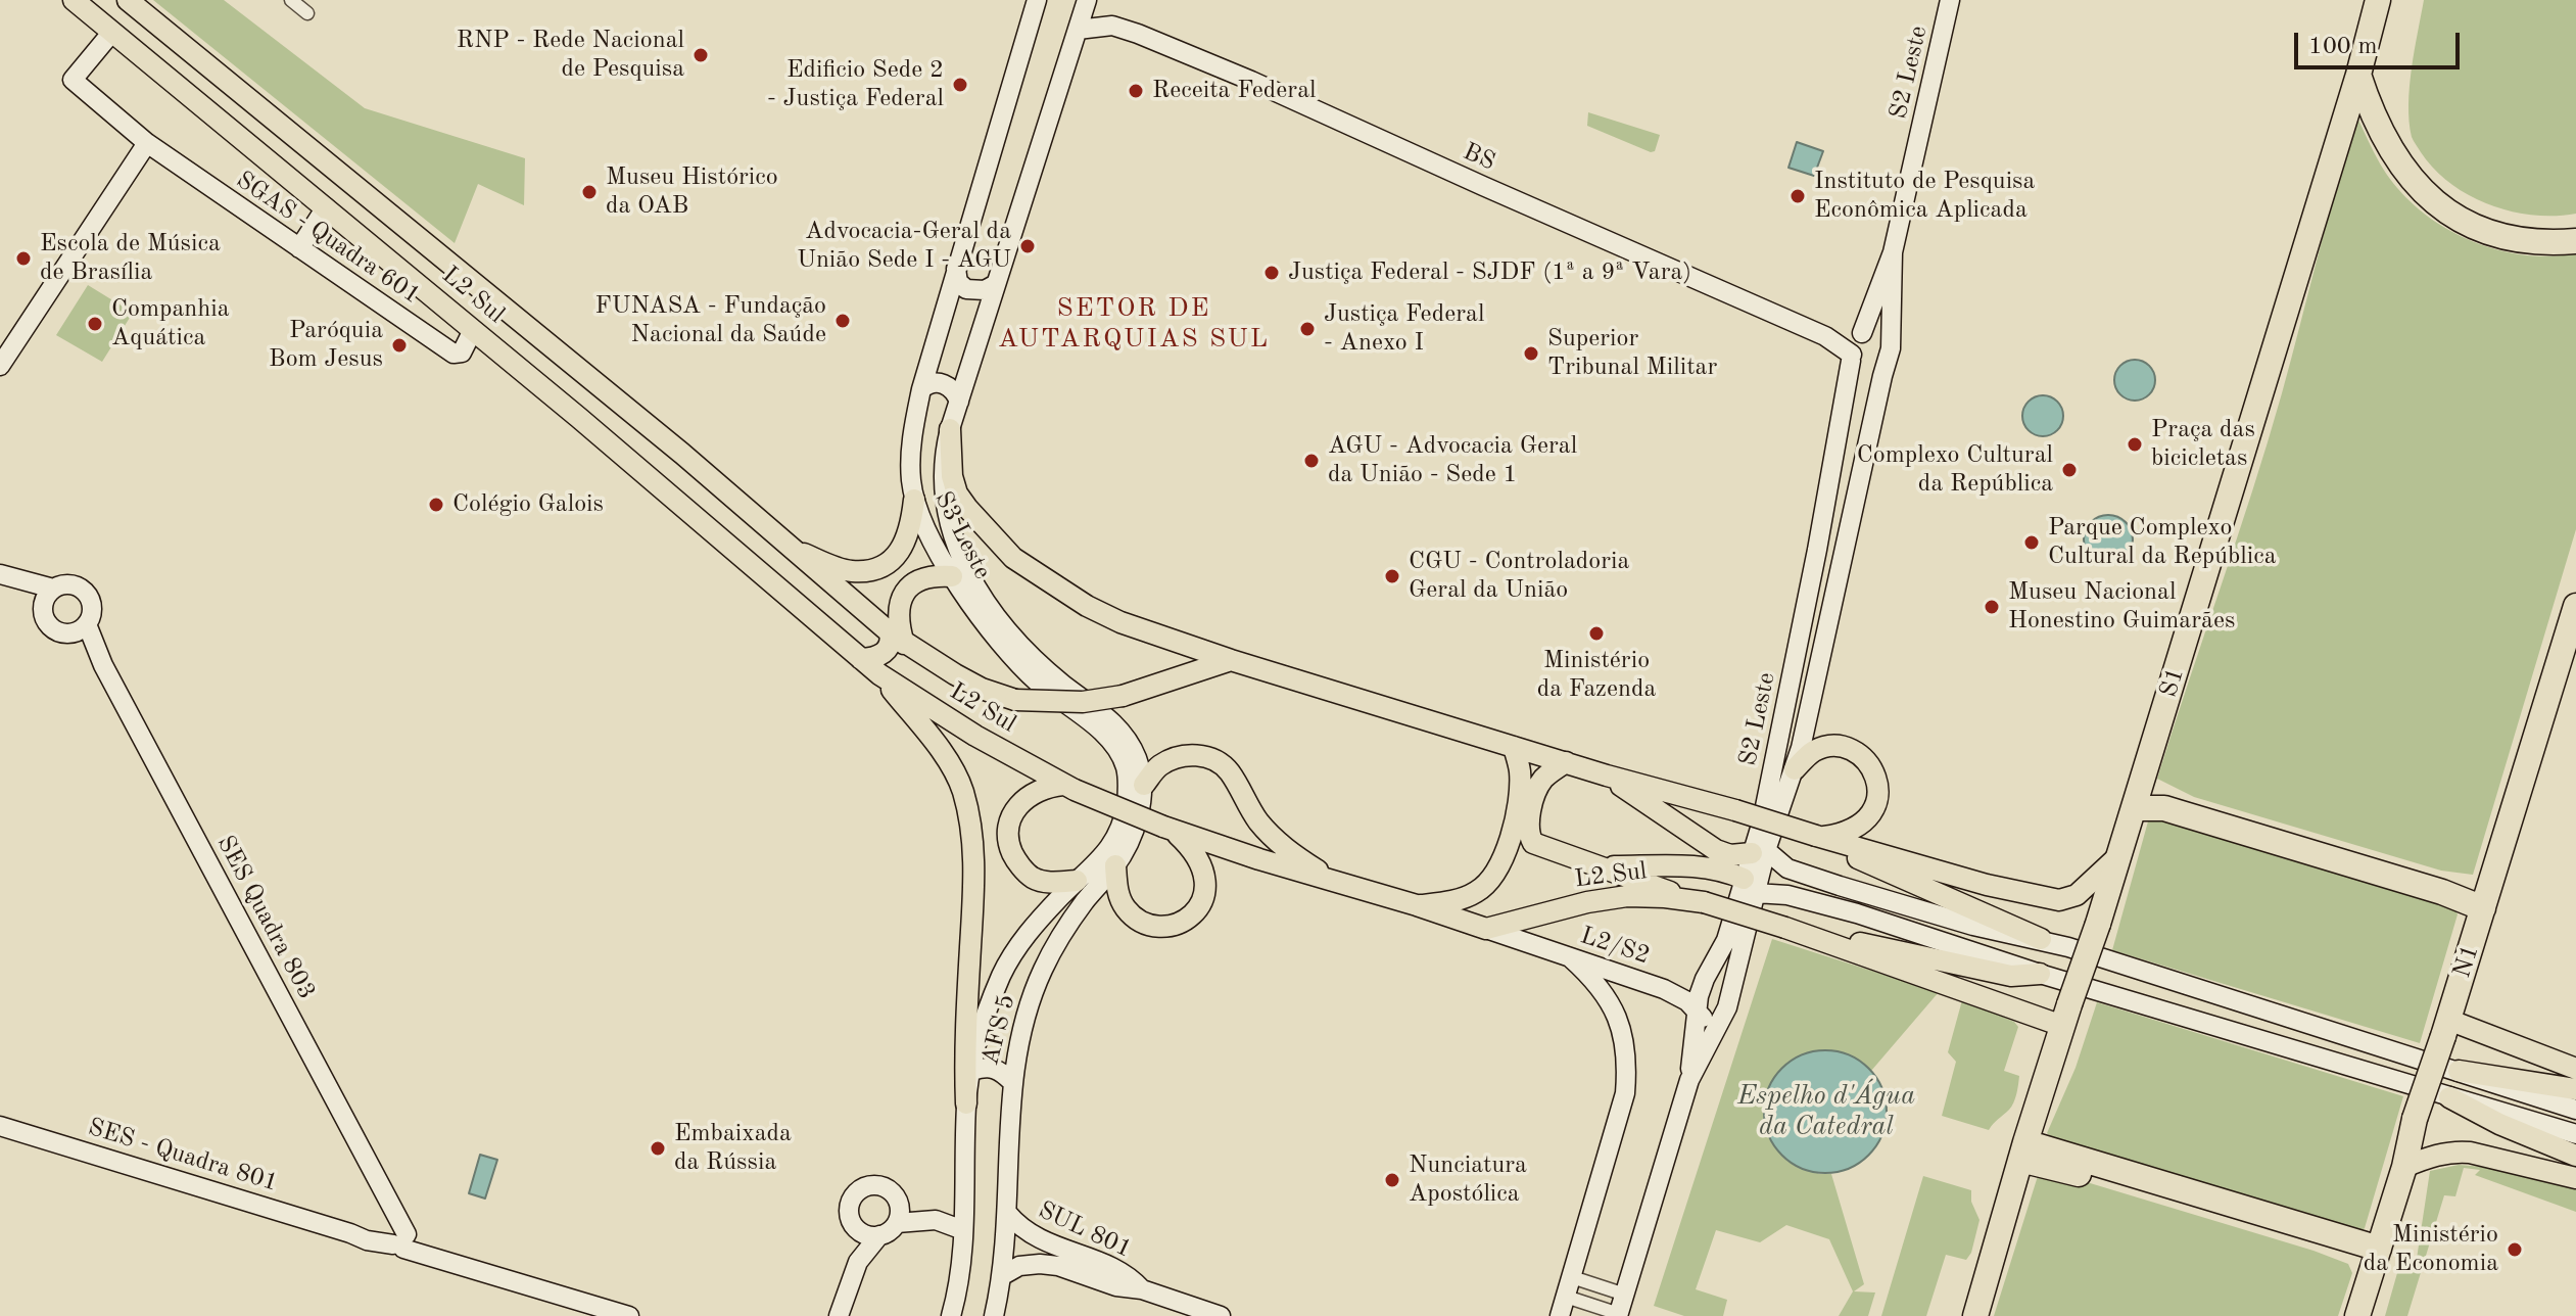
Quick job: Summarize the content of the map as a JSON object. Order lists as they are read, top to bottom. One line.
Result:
{"streets":{"highway":["S1","N1"],"main road":["S2 Leste","BS","SGAS - Quadra 601","L2 Sul","S3 Leste","SES Quadra 803","L2/S2","AFS 5","SES - Quadra 801","SUL 801"]},"crossings":[["S2 Leste","BS"],["S2 Leste","L2/S2"],["BS","S3 Leste"],["SGAS - Quadra 601","L2 Sul"],["L2 Sul","S1"],["L2 Sul","L2/S2"],["S3 Leste","AFS 5"],["SES Quadra 803","SES - Quadra 801"],["AFS 5","SUL 801"]],"districts":["SETOR DE AUTARQUIAS SUL"],"water":["Espelho d'Água da Catedral"],"places":["RNP - Rede Nacional de Pesquisa","Edificio Sede 2 - Justiça Federal","Receita Federal","Museu Histórico da OAB","Instituto de Pesquisa Econômica Aplicada","Advocacia-Geral da União Sede I - AGU","Escola de Música de Brasília","Justiça Federal - SJDF (1ª a 9ª Vara)","FUNASA - Fundação Nacional da Saúde","Companhia Aquática","Justiça Federal - Anexo I","Paróquia Bom Jesus","Superior Tribunal Militar","Praça das bicicletas","AGU - Advocacia Geral da União - Sede 1","Complexo Cultural da República","Colégio Galois","Parque Complexo Cultural da República","CGU - Controladoria Geral da União","Museu Nacional Honestino Guimarães","Ministério da Fazenda","Embaixada da Rússia","Nunciatura Apostólica","Ministério da Economia"],"scale_bar":"100 m"}
